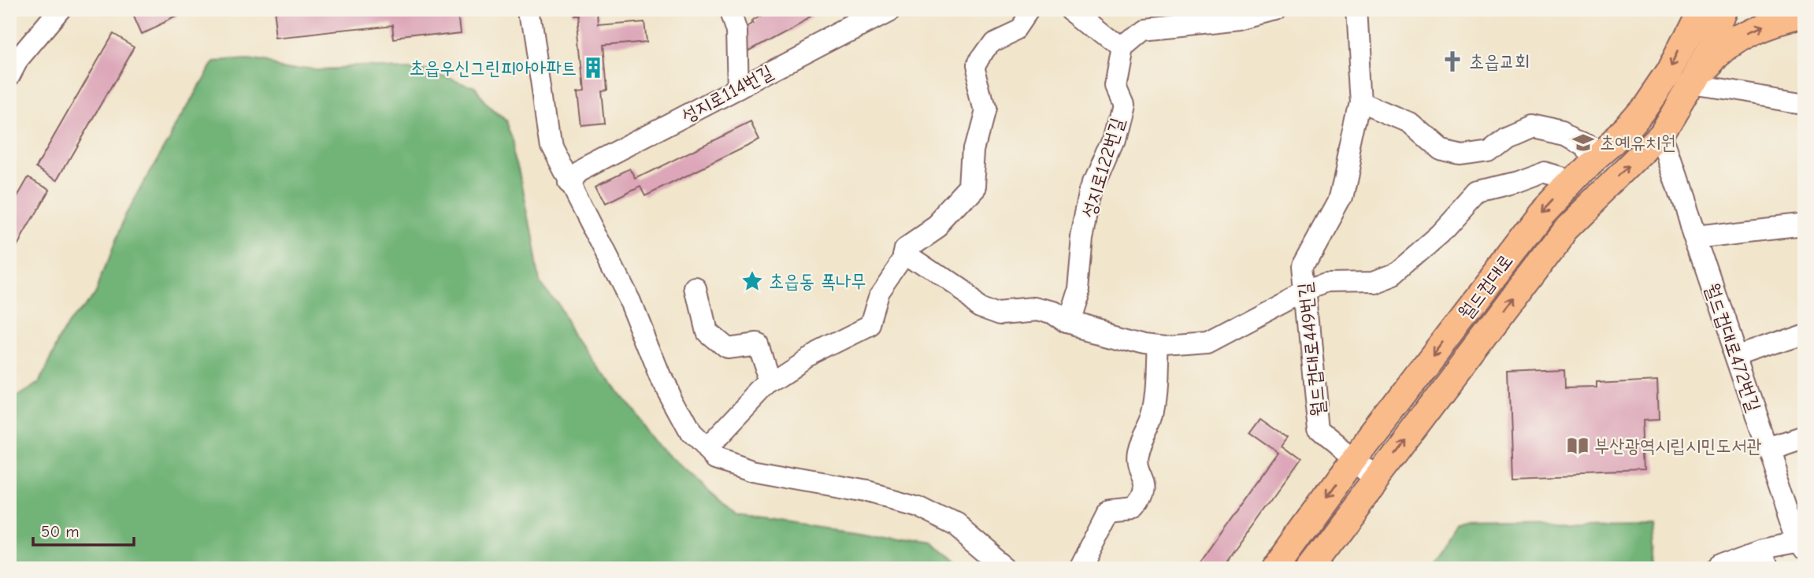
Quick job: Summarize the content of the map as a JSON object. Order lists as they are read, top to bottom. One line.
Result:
{"streets":{"main road":["월드컵대로"],"street":["성지로114번길","성지로122번길","월드컵대로472번길","월드컵대로449번길"]},"crossings":[["월드컵대로","월드컵대로472번길"],["월드컵대로","월드컵대로449번길"]],"places":{"church":["초읍교회"],"building":["초읍우신그린피아아파트"],"school or university":["초예유치원"],"place":["초읍동 폭나무"],"library":["부산광역시립시민도서관"]},"scale_bar":"50 m"}
